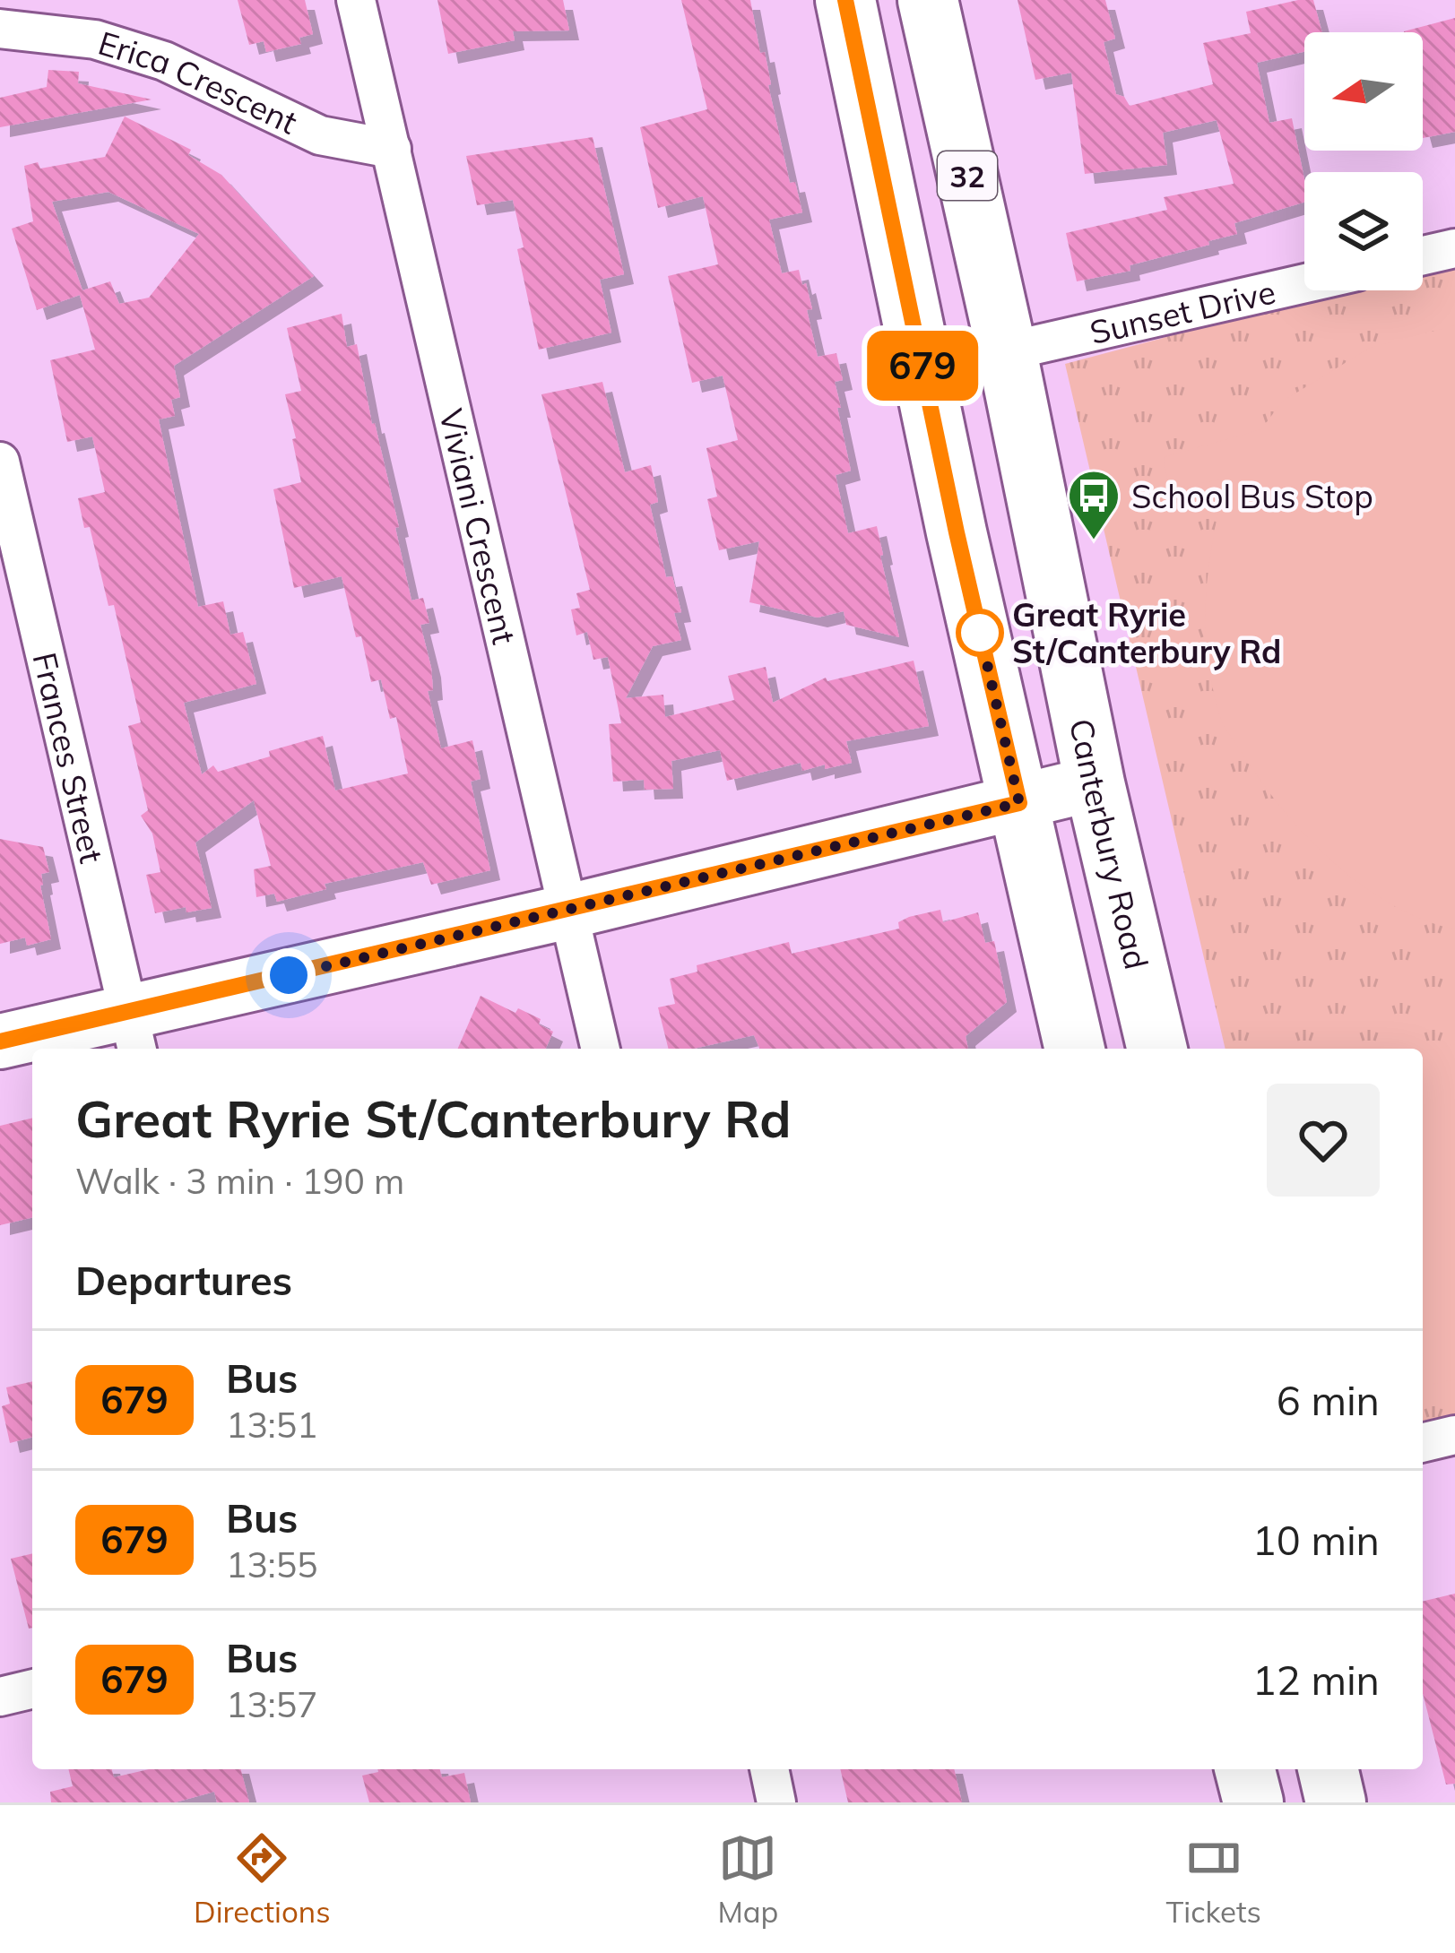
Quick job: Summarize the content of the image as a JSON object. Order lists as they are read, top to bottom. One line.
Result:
{"streets":{"main road":["32","Canterbury Road"],"street":["Erica Crescent","Sunset Drive","Viviani Crescent","Frances Street"]},"crossings":[["Erica Crescent","Viviani Crescent"],["Sunset Drive","Canterbury Road"]],"places":{"bus stop":["School Bus Stop"],"other":["Great Ryrie St/Canterbury Rd"]},"lines":["bus line 679"],"north":"left","page":{"on_map":"679","heading":[["Great Ryrie St/Canterbury Rd","Walk · 3 min · 190 m"],"Departures"],"list":[{"mark":"679","name":"Bus","note":"13:51","value":"6 min"},{"mark":"679","name":"Bus","note":"13:55","value":"10 min"},{"mark":"679","name":"Bus","note":"13:57","value":"12 min"}],"tabs":["Directions","Map","Tickets"]}}
